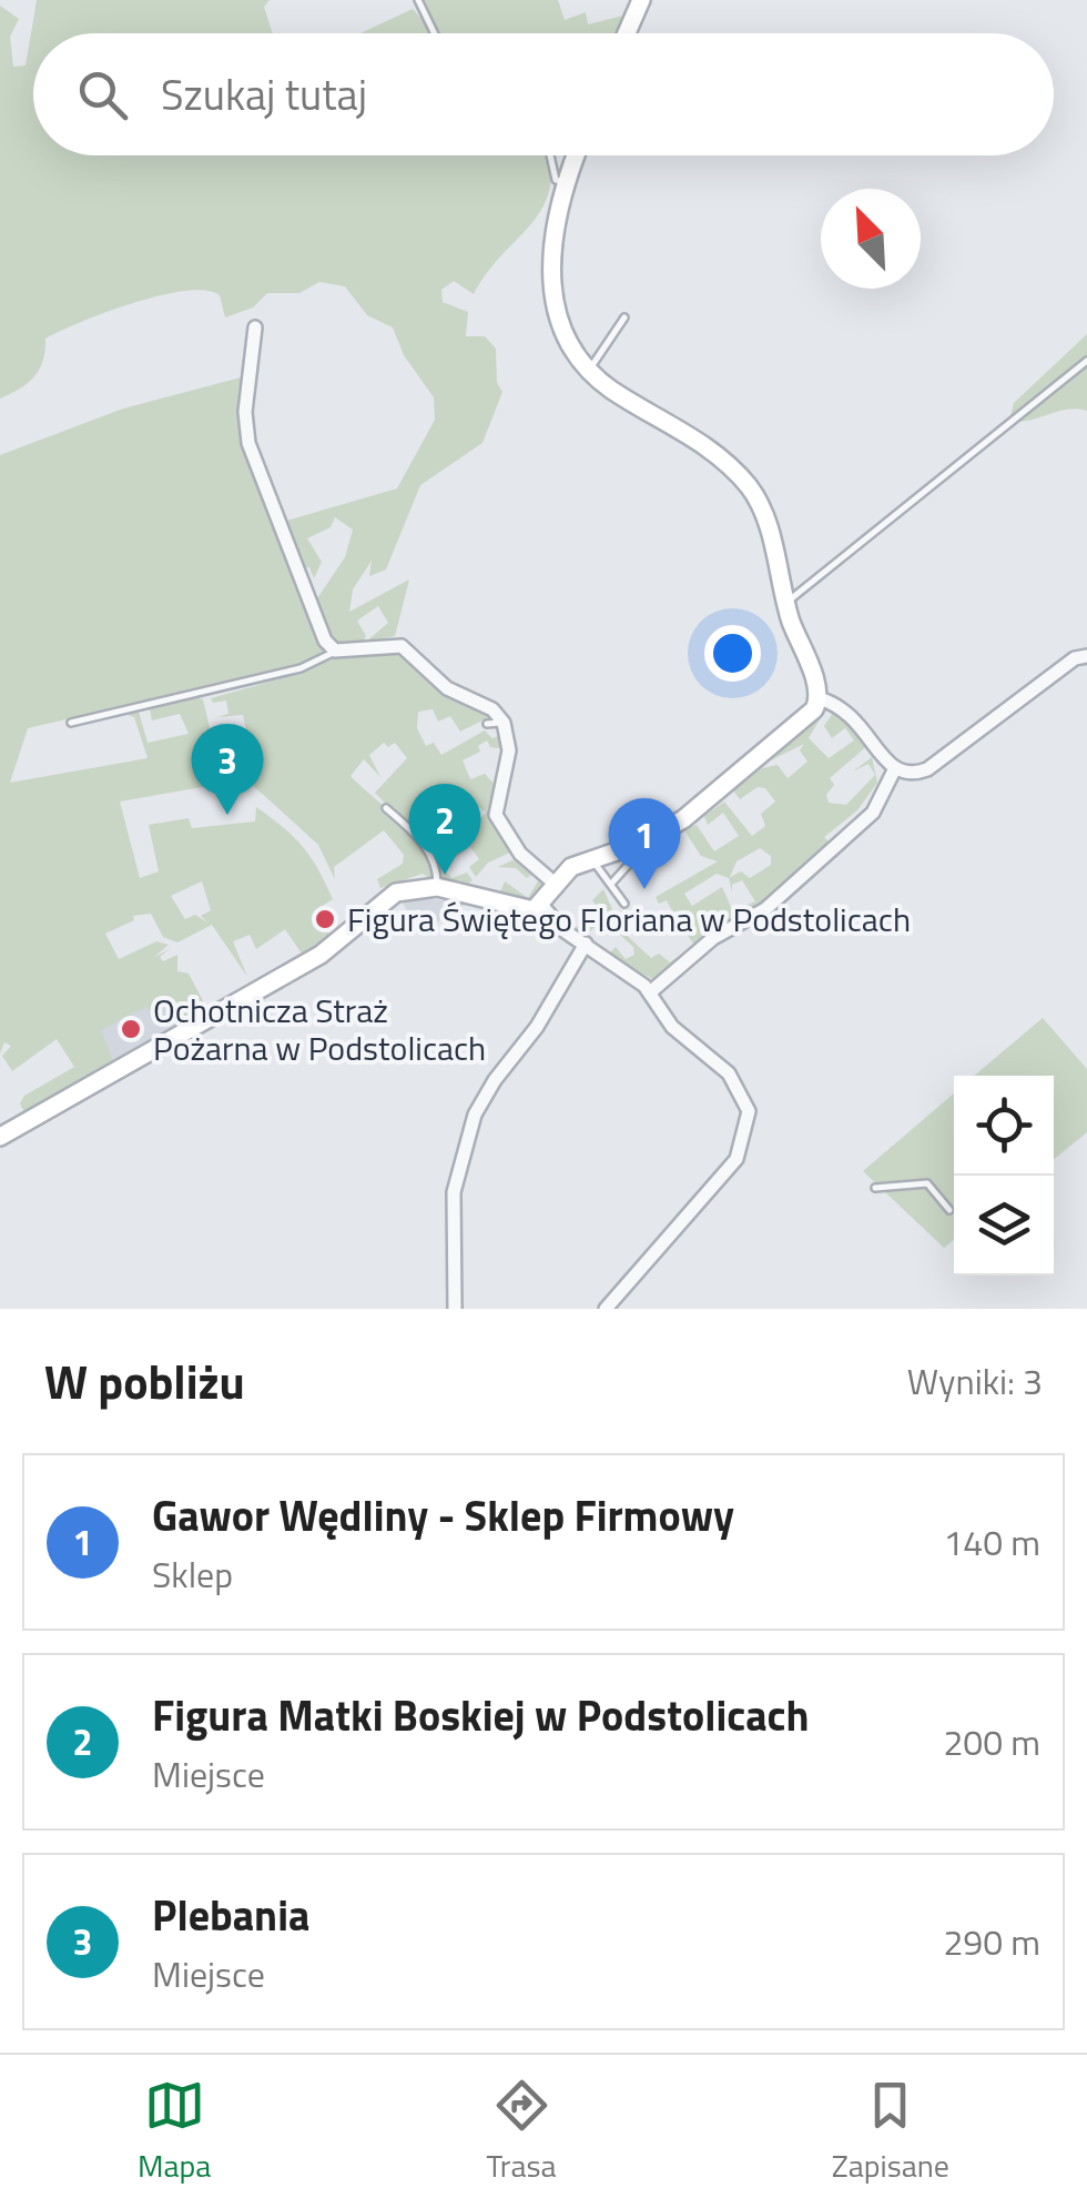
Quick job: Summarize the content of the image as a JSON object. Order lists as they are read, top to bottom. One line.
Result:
{"places":["Figura Świętego Floriana w Podstolicach","Ochotnicza Straż Pożarna w Podstolicach"],"north":"top left","page":{"search":"Szukaj tutaj","pins":["3","2","1"],"heading":["W pobliżu","Wyniki: 3"],"list":[{"mark":"1","name":"Gawor Wędliny - Sklep Firmowy","note":"Sklep","value":"140 m"},{"mark":"2","name":"Figura Matki Boskiej w Podstolicach","note":"Miejsce","value":"200 m"},{"mark":"3","name":"Plebania","note":"Miejsce","value":"290 m"}],"nav":["Mapa","Trasa","Zapisane"]}}
